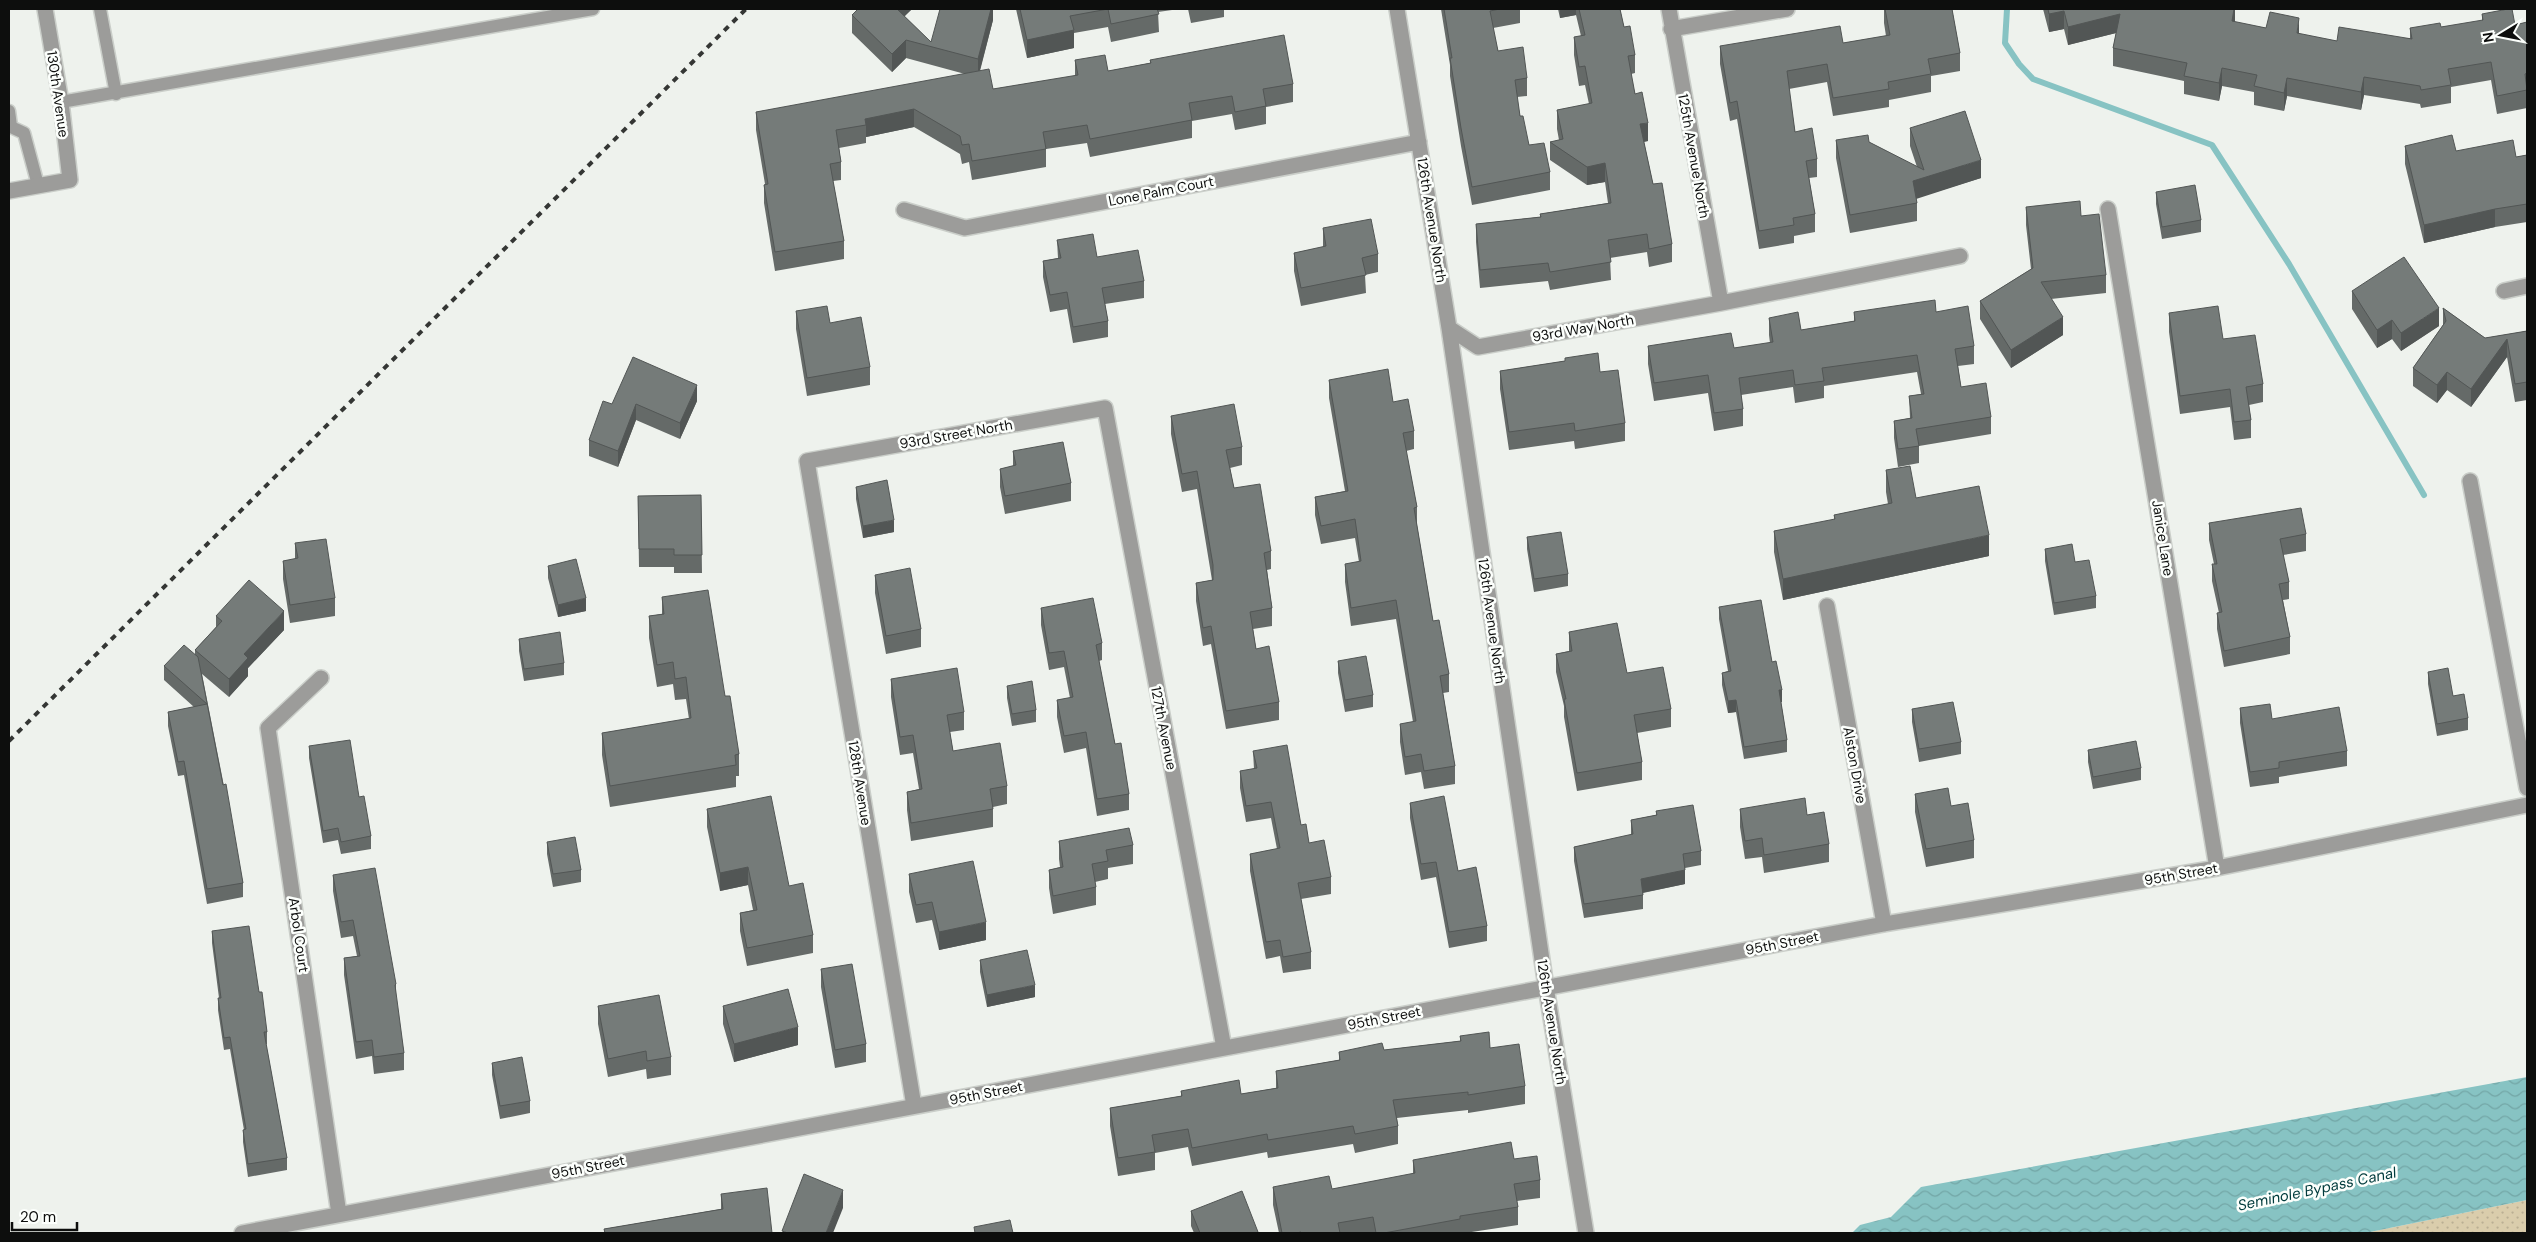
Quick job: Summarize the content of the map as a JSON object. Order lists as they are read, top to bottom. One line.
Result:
{"streets":{"street":["130th Avenue","125th Avenue North","Lone Palm Court","126th Avenue North","93rd Way North","93rd Street North","Janice Lane","127th Avenue","Alston Drive","128th Avenue","95th Street","Arbol Court"]},"crossings":[["125th Avenue North","93rd Way North"],["Lone Palm Court","126th Avenue North"],["126th Avenue North","93rd Way North"],["126th Avenue North","95th Street"],["93rd Street North","127th Avenue"],["93rd Street North","128th Avenue"],["Janice Lane","95th Street"],["127th Avenue","95th Street"],["Alston Drive","95th Street"],["128th Avenue","95th Street"],["95th Street","Arbol Court"]],"water":["Seminole Bypass Canal"],"scale_bar":"20 m","north":"left"}
